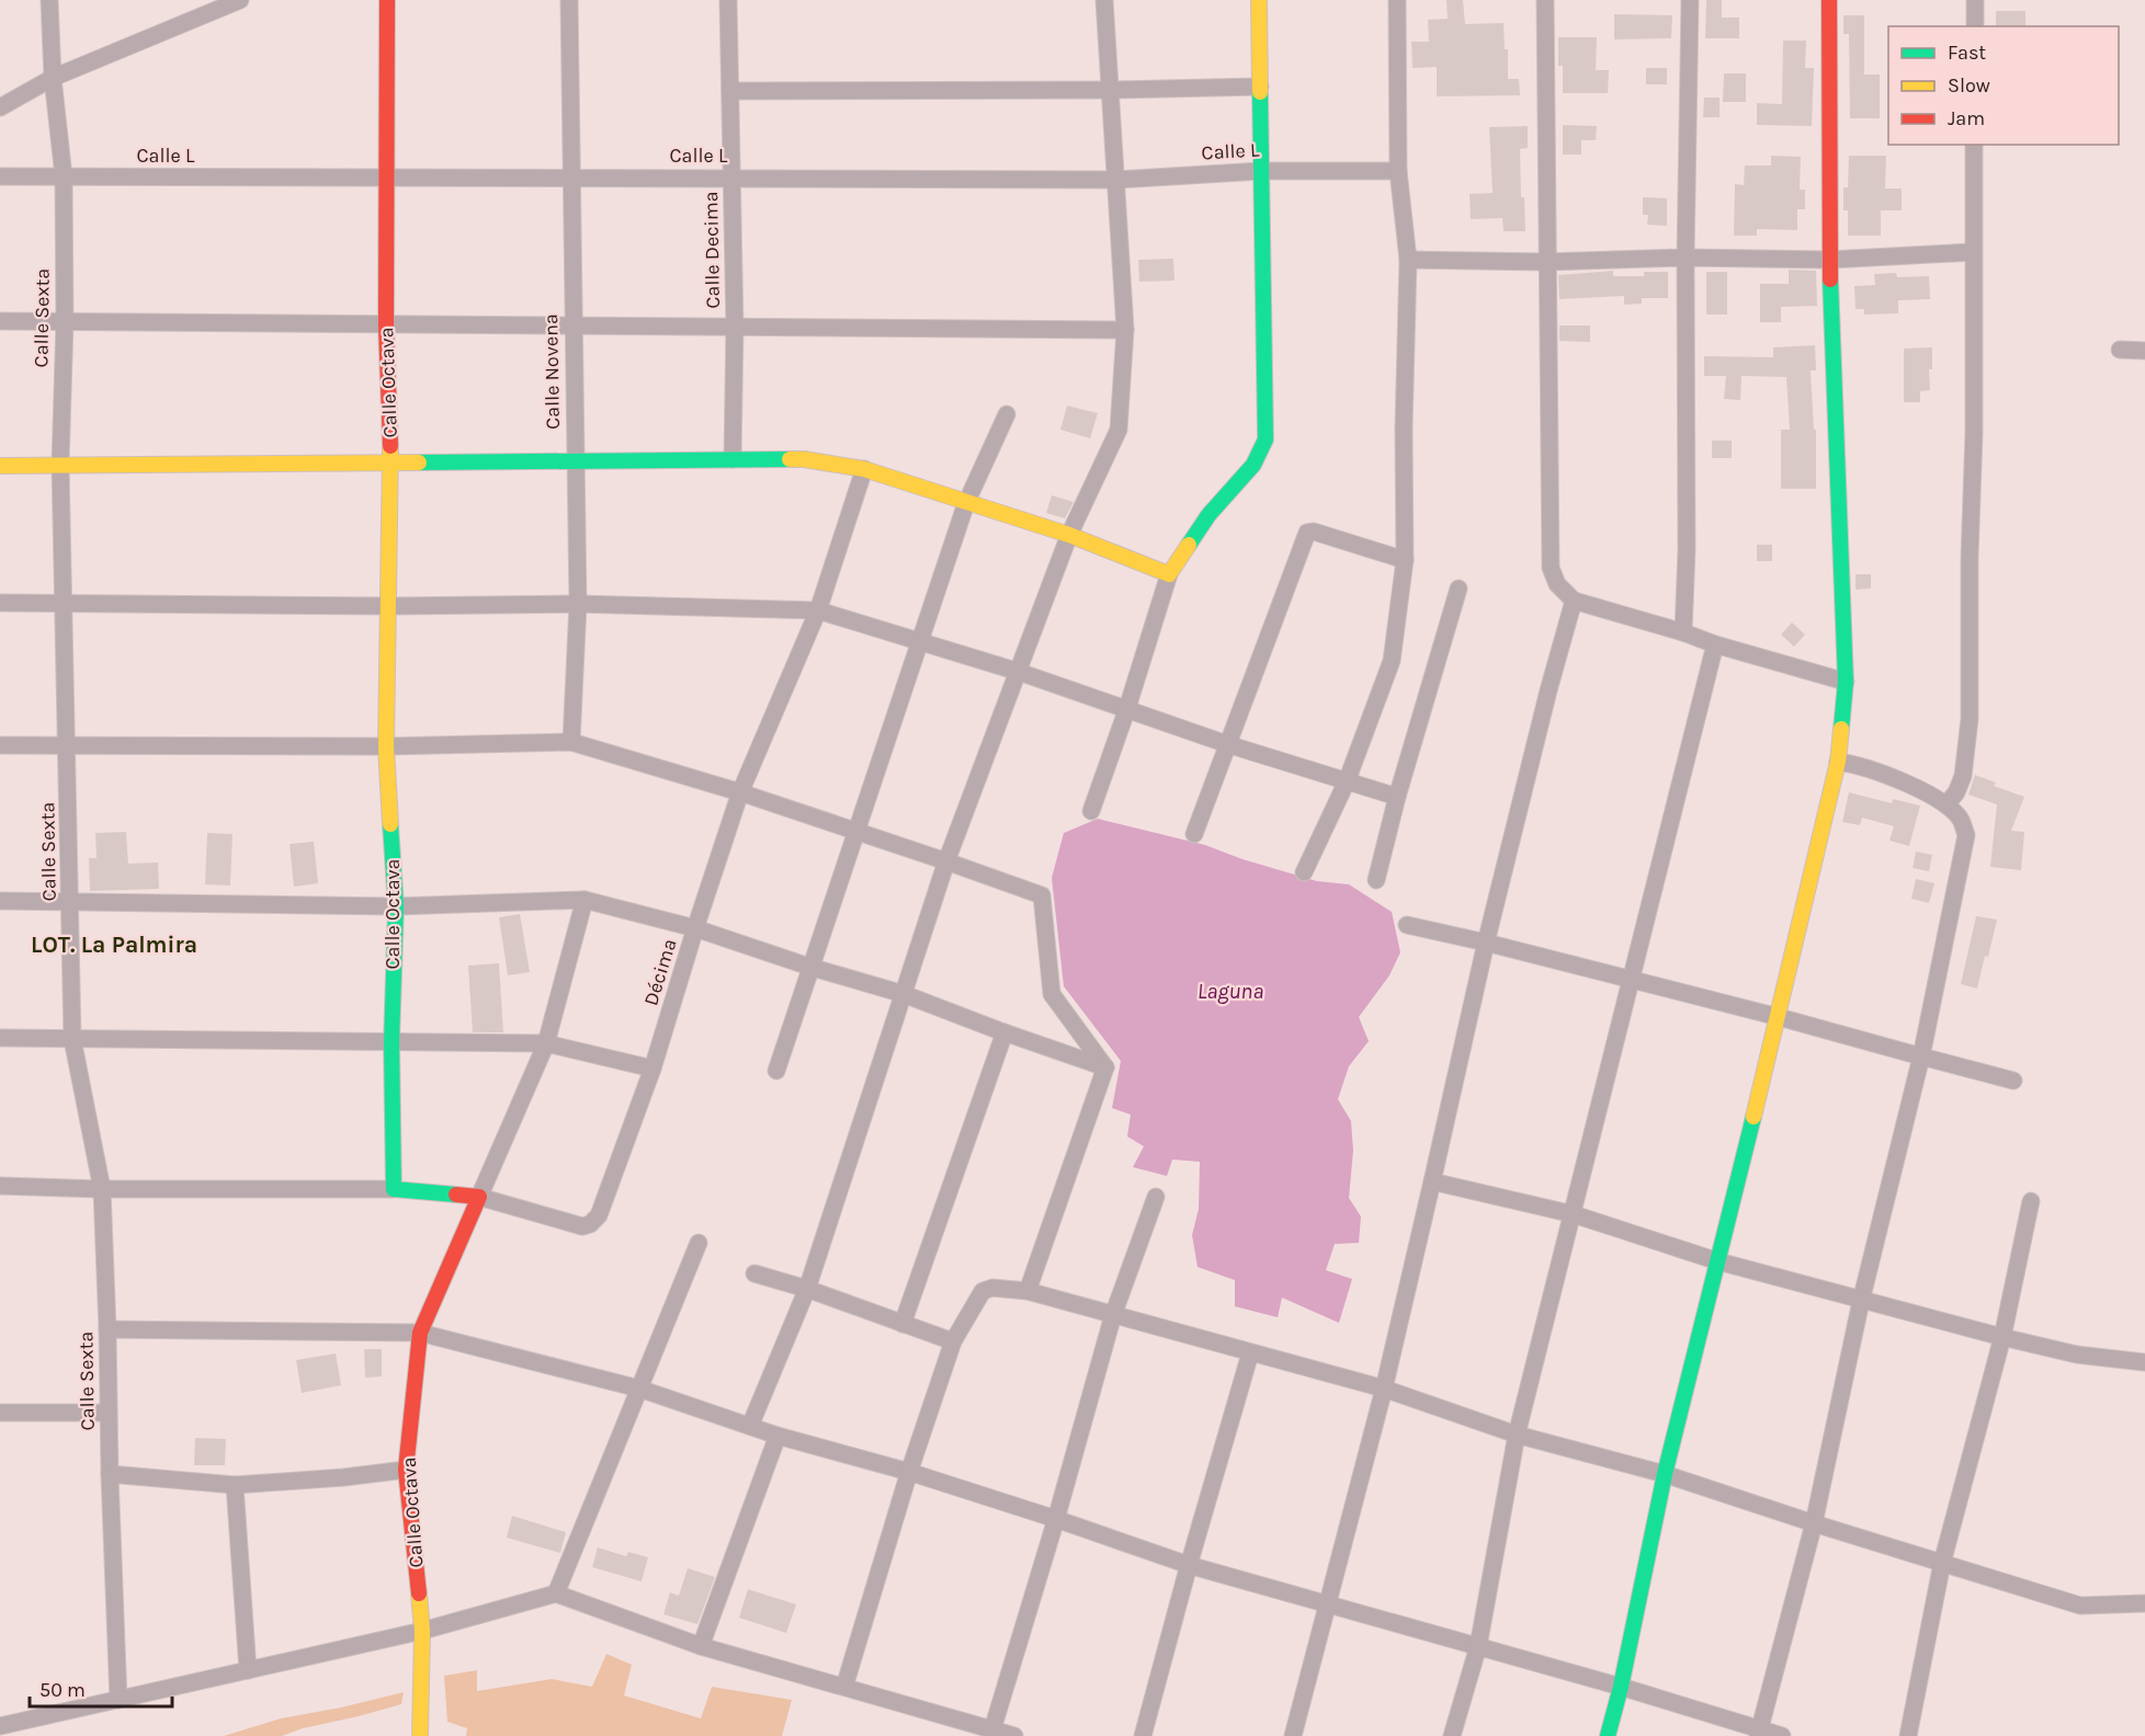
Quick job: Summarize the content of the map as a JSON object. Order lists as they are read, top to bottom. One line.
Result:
{"streets":{"street":["Calle L","Calle Decima","Calle Sexta","Calle Novena","Calle Octava","Décima"]},"crossings":[["Calle L","Calle Decima"],["Calle L","Calle Sexta"],["Calle L","Calle Novena"],["Calle L","Calle Octava"],["Calle Octava","Décima"]],"districts":["LOT. La Palmira"],"water":["Laguna"],"legend":["Fast","Slow","Jam"],"scale_bar":"50 m"}
